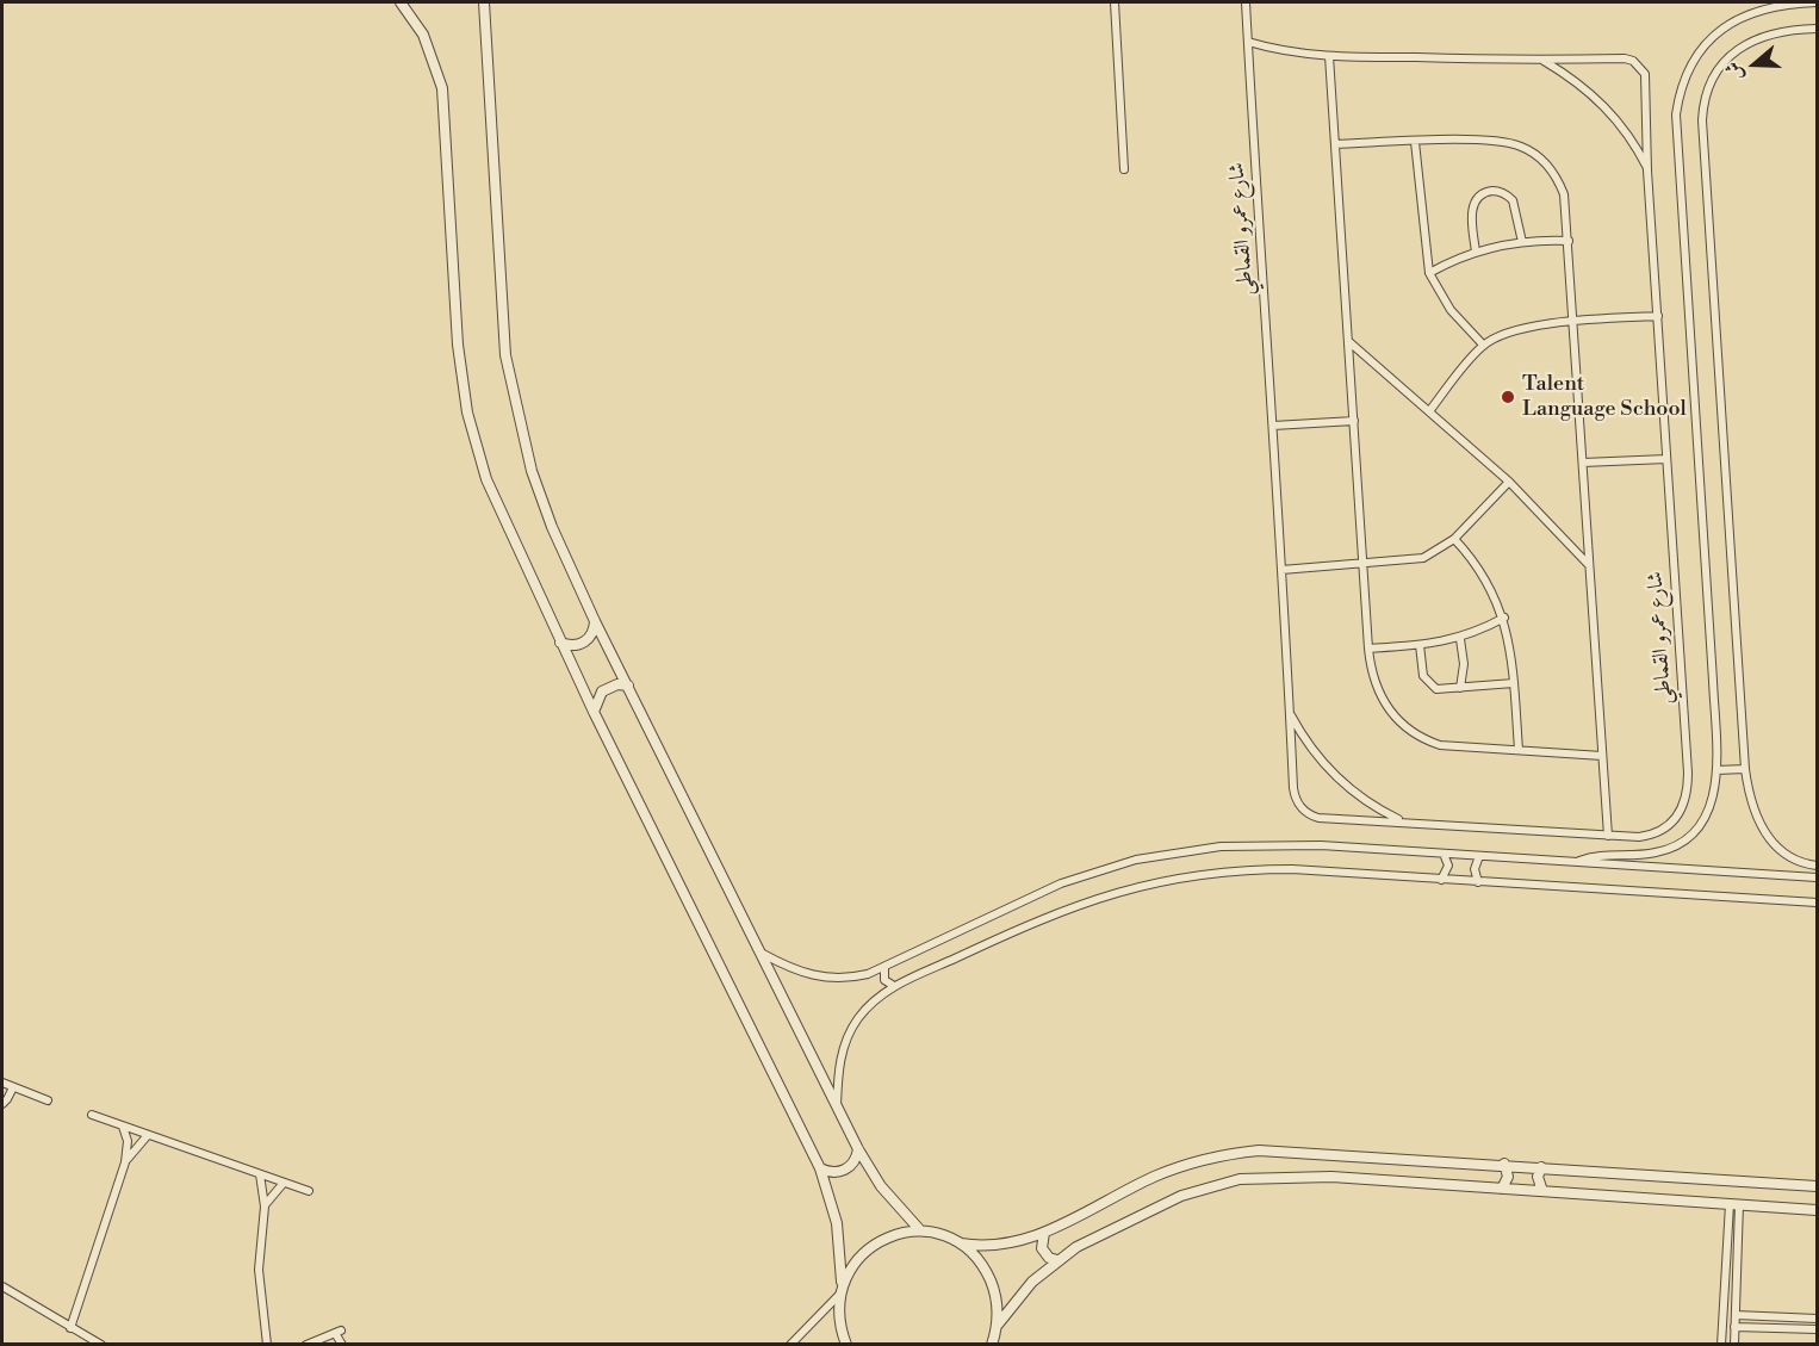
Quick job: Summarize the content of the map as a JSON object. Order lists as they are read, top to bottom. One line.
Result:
{"streets":{"street":["شارع عمرو القماطي"]},"places":["Talent Language School"],"north":"left"}
